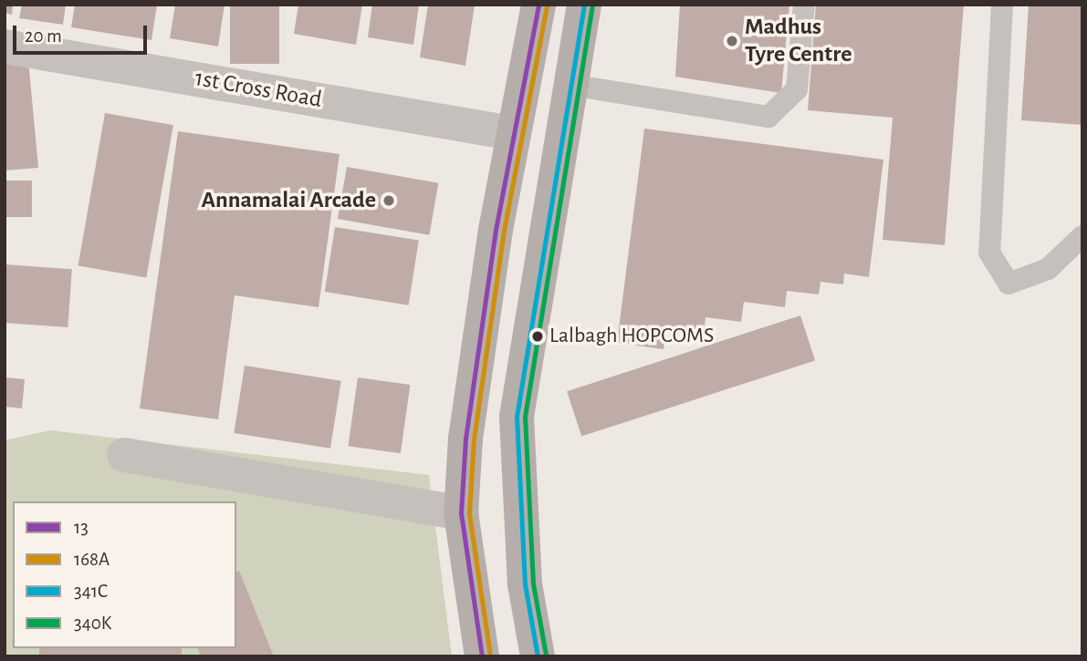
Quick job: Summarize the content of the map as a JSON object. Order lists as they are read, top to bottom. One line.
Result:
{"streets":{"street":["1st Cross Road"]},"places":["Madhus Tyre Centre","Annamalai Arcade","Lalbagh HOPCOMS"],"lines":["transit line 13","transit line 341C","transit line 340K","transit line 168A"],"legend":["13","168A","341C","340K"],"scale_bar":"20 m"}
